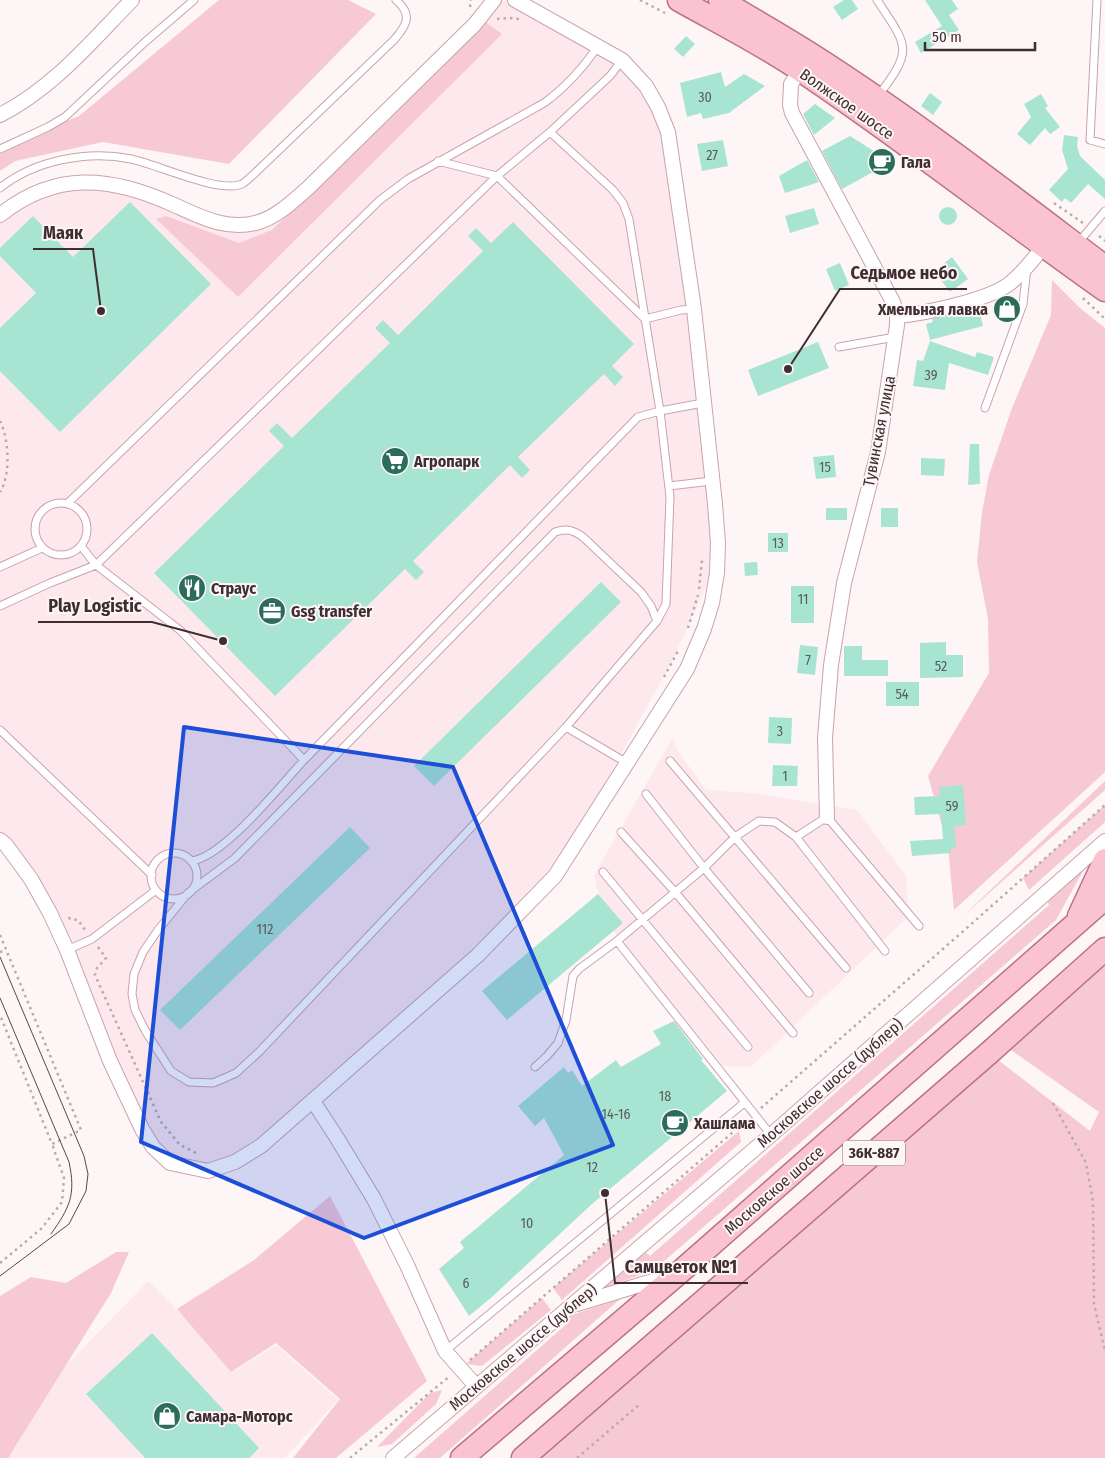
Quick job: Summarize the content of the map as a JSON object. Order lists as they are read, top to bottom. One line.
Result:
{"streets":{"main road":["Волжское шоссе","36К-887","Московское шоссе"],"street":["Тувинская улица","Московское шоссе (дублер)"]},"crossings":[["Волжское шоссе","Тувинская улица"]],"places":{"cafe":["Гала","Хашлама"],"shop":["Хмельная лавка","Самара-Моторс"],"other":["Маяк","Седьмое небо","Play Logistic","Самцветок №1"],"supermarket":["Агропарк"],"restaurant":["Страус"],"office":["Gsg transfer"]},"house_numbers":["30","27","39","15","13","11","7","52","54","3","1","59","112","18","14-16","12","10","6"],"scale_bar":"50 m"}
